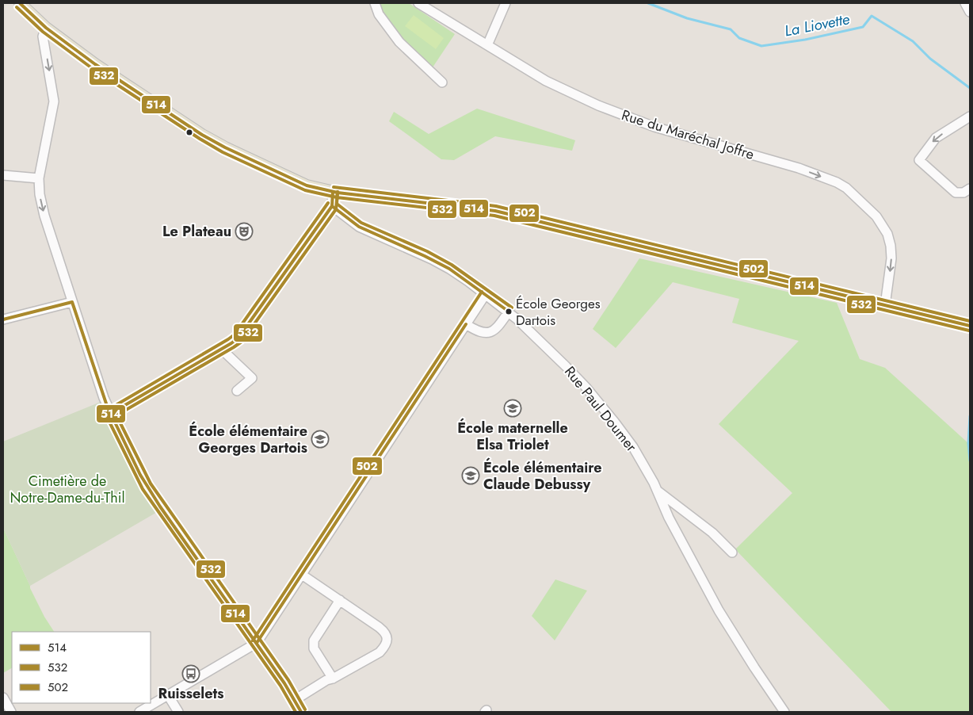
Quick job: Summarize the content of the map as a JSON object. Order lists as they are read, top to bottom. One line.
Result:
{"streets":{"street":["Rue du Maréchal Joffre","Rue Paul Doumer"]},"one_way":["Rue du Maréchal Joffre"],"water":["La Liovette"],"parks":["Cimetière de Notre-Dame-du-Thil"],"places":{"theatre":["Le Plateau"],"other":["École Georges Dartois"],"school or university":["École maternelle Elsa Triolet","École élémentaire Georges Dartois","École élémentaire Claude Debussy"],"bus stop":["Ruisselets"]},"lines":["transit line 514","transit line 532","transit line 502"],"legend":["514","532","502"]}
